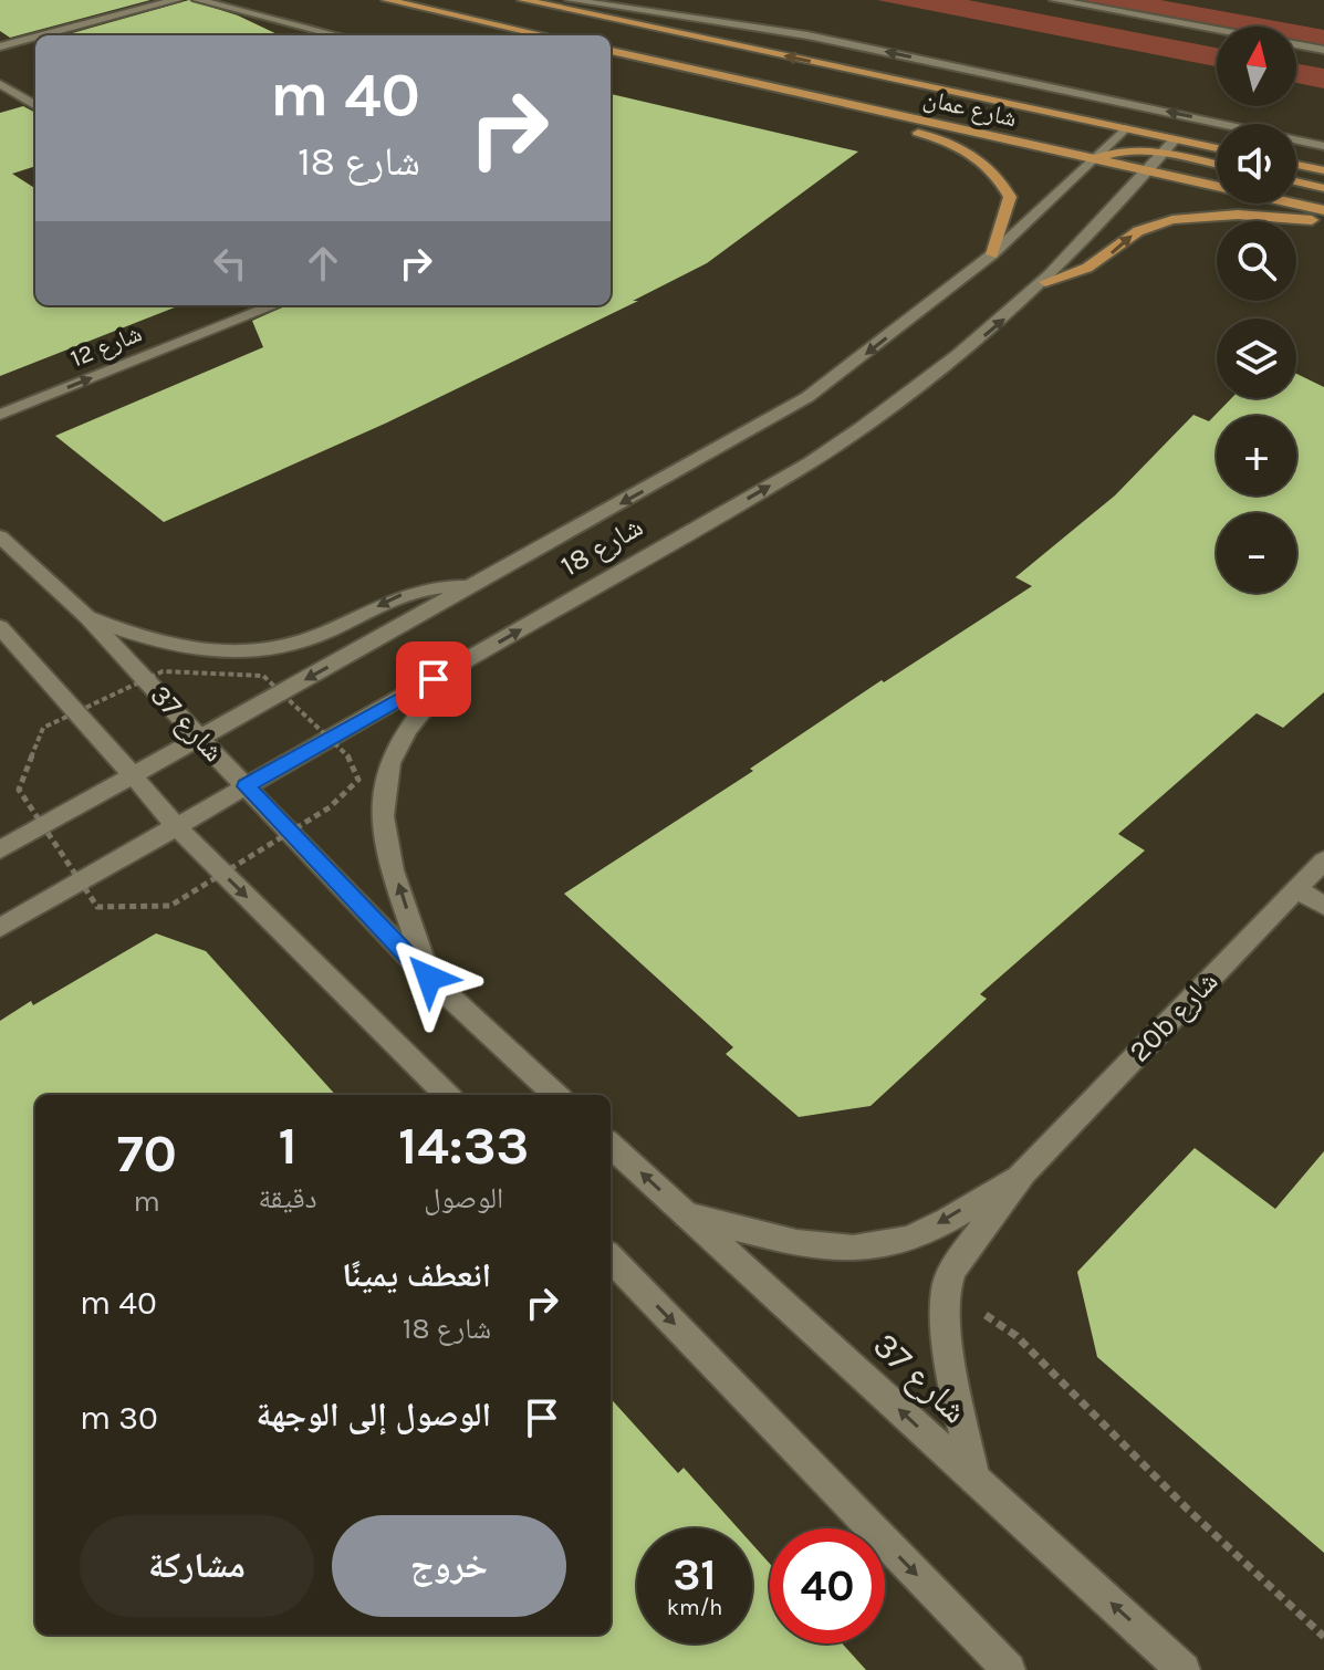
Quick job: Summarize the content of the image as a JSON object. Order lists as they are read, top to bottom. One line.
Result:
{"streets":{"main road":["شارع عمان"],"street":["شارع 12","شارع 18","شارع 37","20b شارع"]},"crossings":[["شارع عمان","شارع 18"],["شارع 18","شارع 37"],["شارع 37","20b شارع"]],"one_way":["شارع 12"],"north":"top","page":{"map_buttons":["+","−"],"turn":["40 m","شارع 18"],"eta":["14:33","الوصول","1","دقيقة","70","m"],"list":[{"name":"انعطف يمينًا","note":"شارع 18","value":"40 m"},{"name":"الوصول إلى الوجهة","value":"30 m"}],"buttons":["خروج","مشاركة"],"speed":"31 km/h","limit":"40"}}
